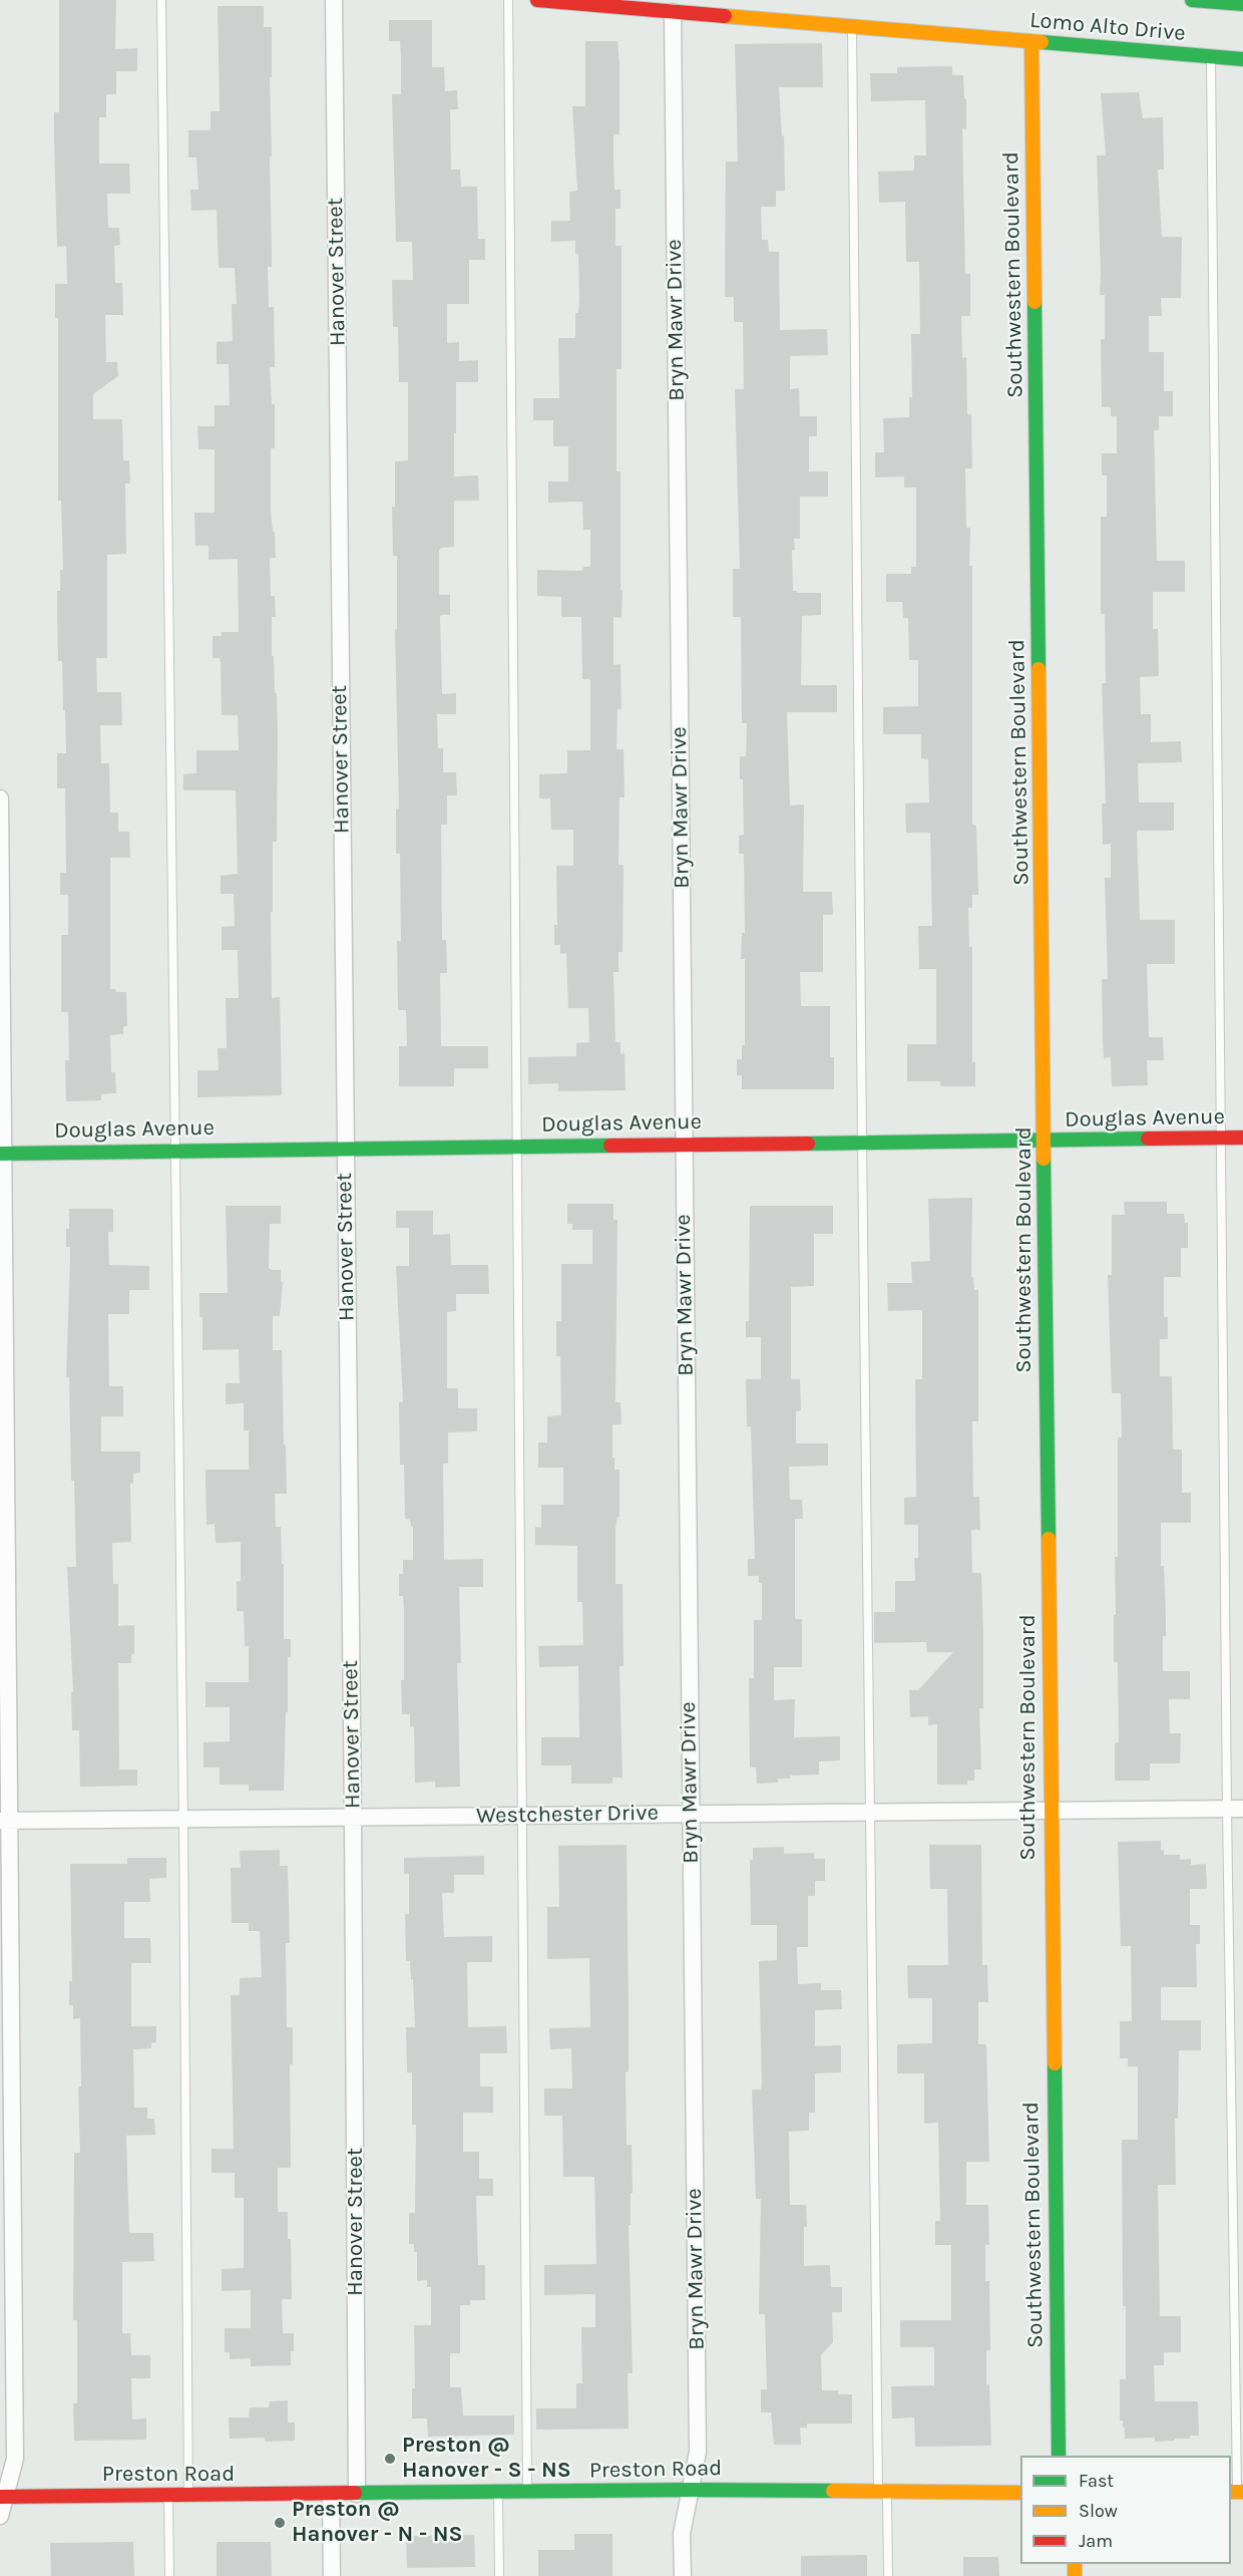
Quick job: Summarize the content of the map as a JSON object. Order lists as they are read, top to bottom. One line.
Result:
{"streets":{"main road":["Lomo Alto Drive","Southwestern Boulevard","Douglas Avenue","Preston Road"],"street":["Hanover Street","Bryn Mawr Drive","Westchester Drive"]},"crossings":[["Lomo Alto Drive","Southwestern Boulevard"],["Lomo Alto Drive","Bryn Mawr Drive"],["Hanover Street","Douglas Avenue"],["Hanover Street","Westchester Drive"],["Hanover Street","Preston Road"],["Southwestern Boulevard","Douglas Avenue"],["Southwestern Boulevard","Westchester Drive"],["Bryn Mawr Drive","Douglas Avenue"],["Bryn Mawr Drive","Westchester Drive"],["Bryn Mawr Drive","Preston Road"]],"places":["Preston @ Hanover - S - NS","Preston @ Hanover - N - NS"],"legend":["Fast","Slow","Jam"]}
